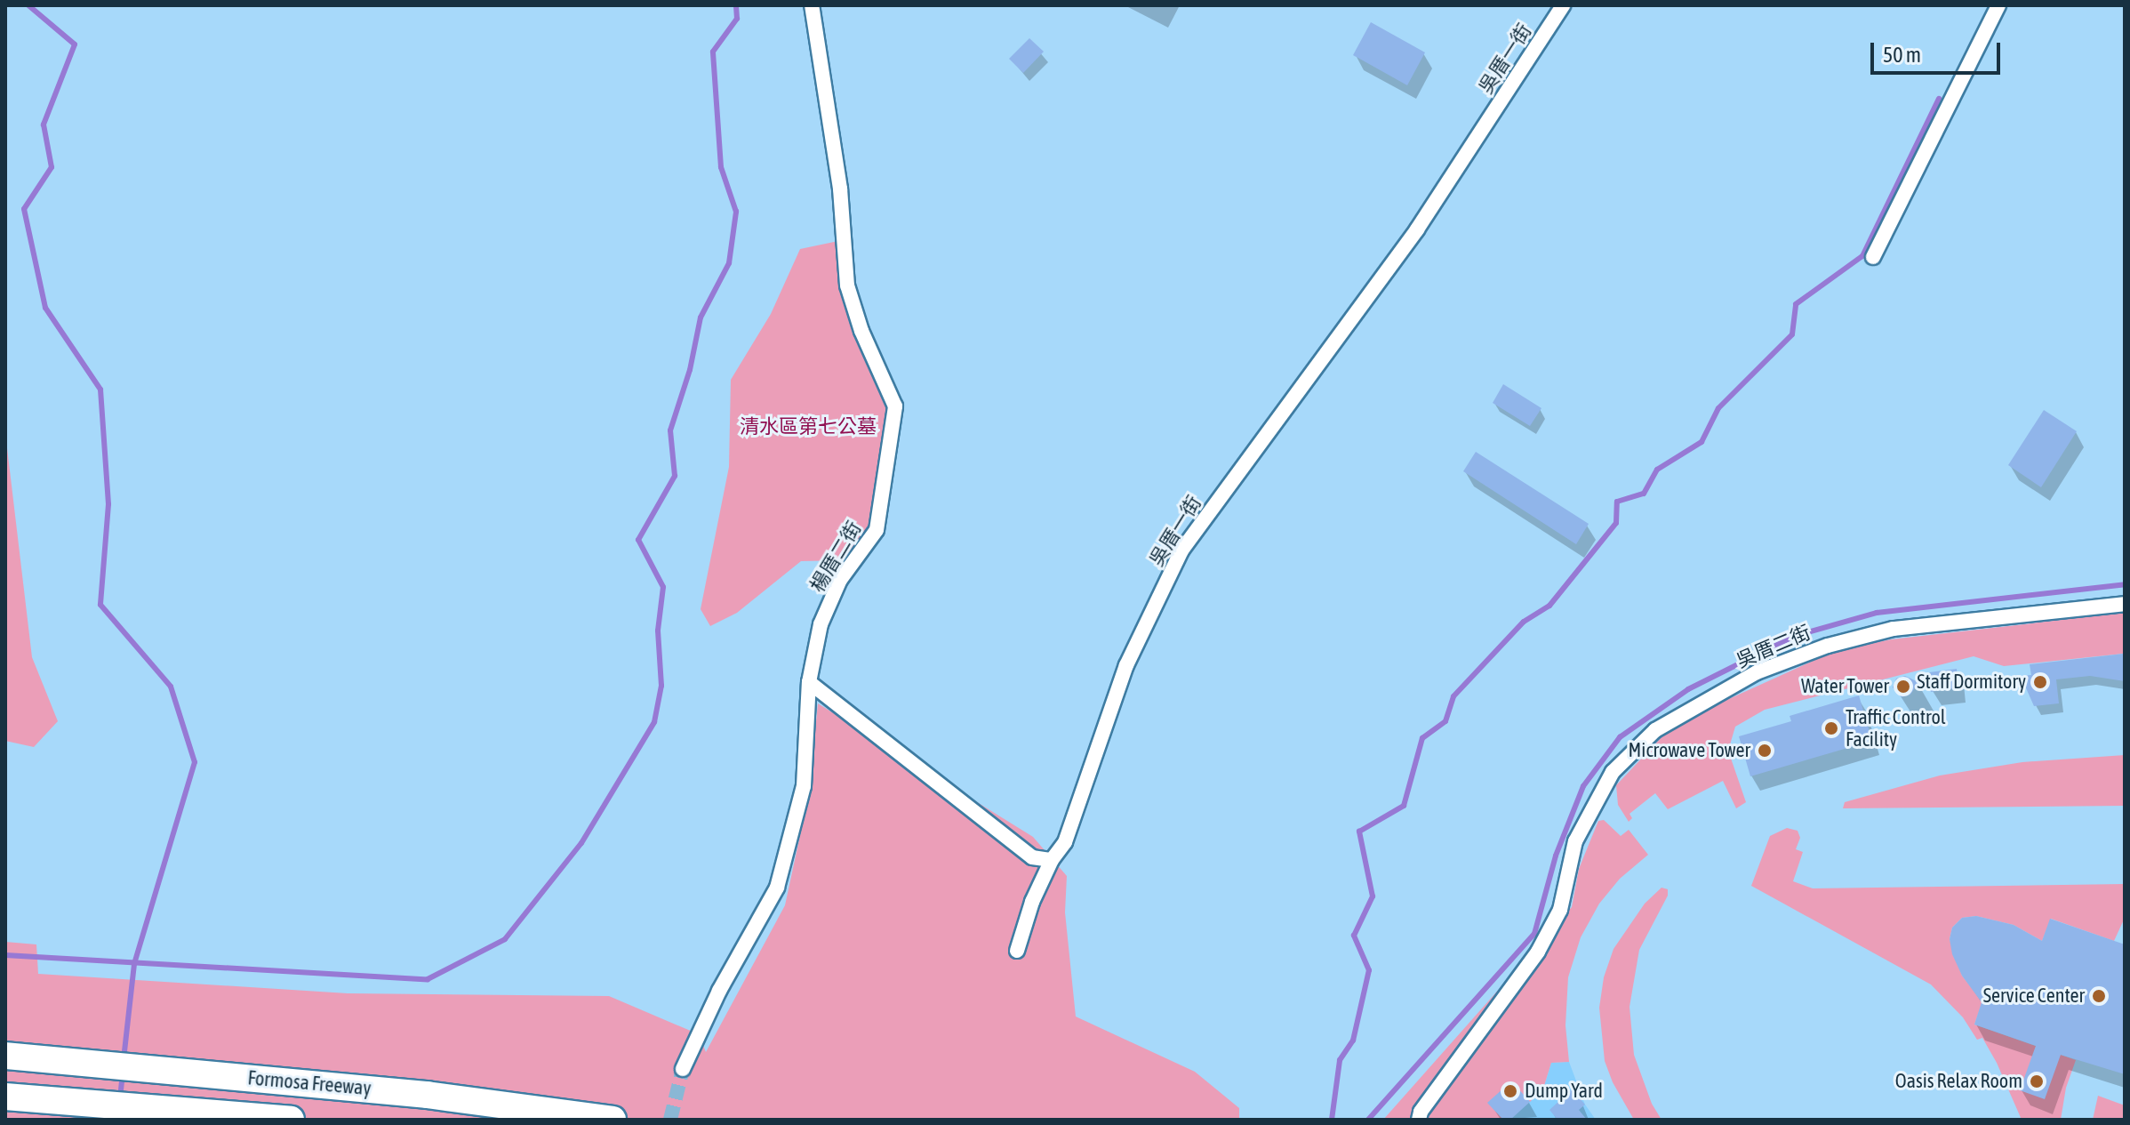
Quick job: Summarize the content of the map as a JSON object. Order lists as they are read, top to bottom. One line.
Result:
{"streets":{"highway":["Formosa Freeway"],"street":["吳厝一街","楊厝二街","吳厝二街"]},"parks":["清水區第七公墓"],"places":["Staff Dormitory","Water Tower","Traffic Control Facility","Microwave Tower","Service Center","Oasis Relax Room","Dump Yard"],"scale_bar":"50 m"}
